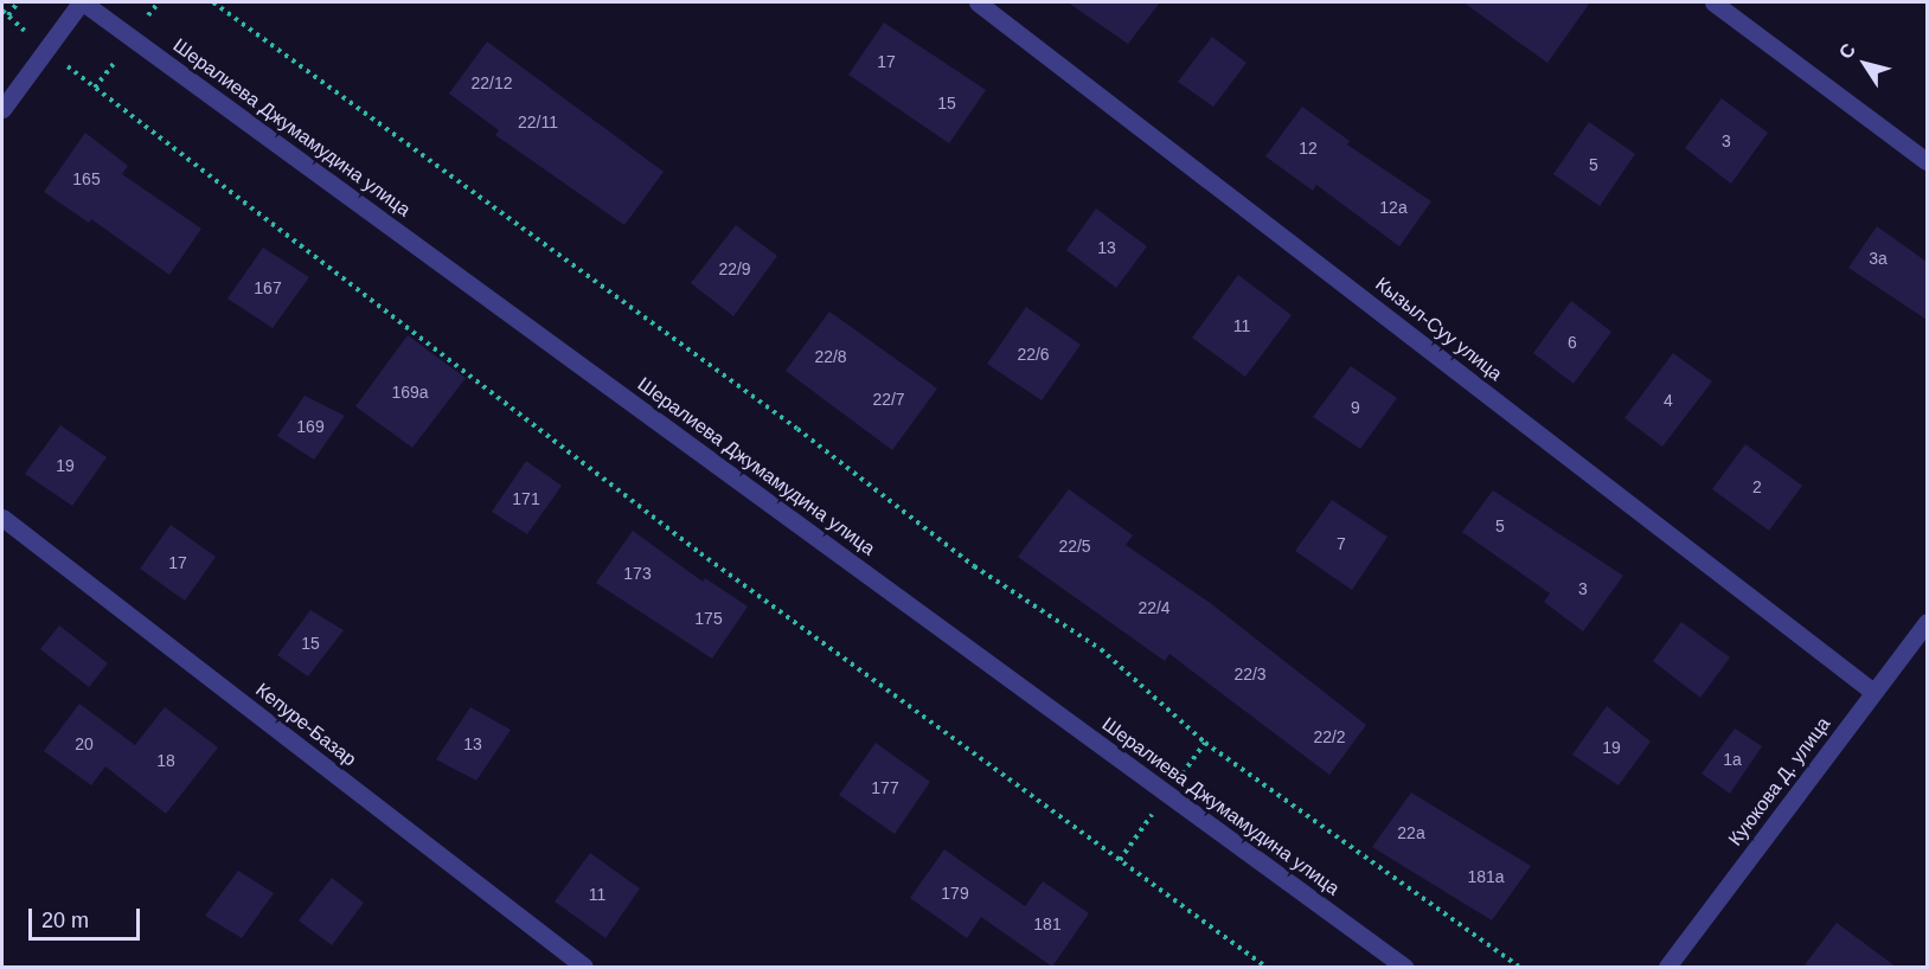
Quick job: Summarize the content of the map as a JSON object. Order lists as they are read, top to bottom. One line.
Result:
{"streets":{"street":["Шералиева Джумамудина улица","Кызыл-Суу улица","Кепуре-Базар","Куюкова Д. улица"]},"crossings":[["Кызыл-Суу улица","Куюкова Д. улица"]],"house_numbers":["17","22/12","15","22/11","3","12","5","165","12а","13","3а","22/9","167","11","6","22/6","22/8","169а","22/7","4","9","169","19","2","171","5","7","22/5","17","173","3","22/4","175","15","22/3","22/2","20","13","19","1а","18","177","22а","181а","179","11","181"],"scale_bar":"20 m","north":"top left"}
